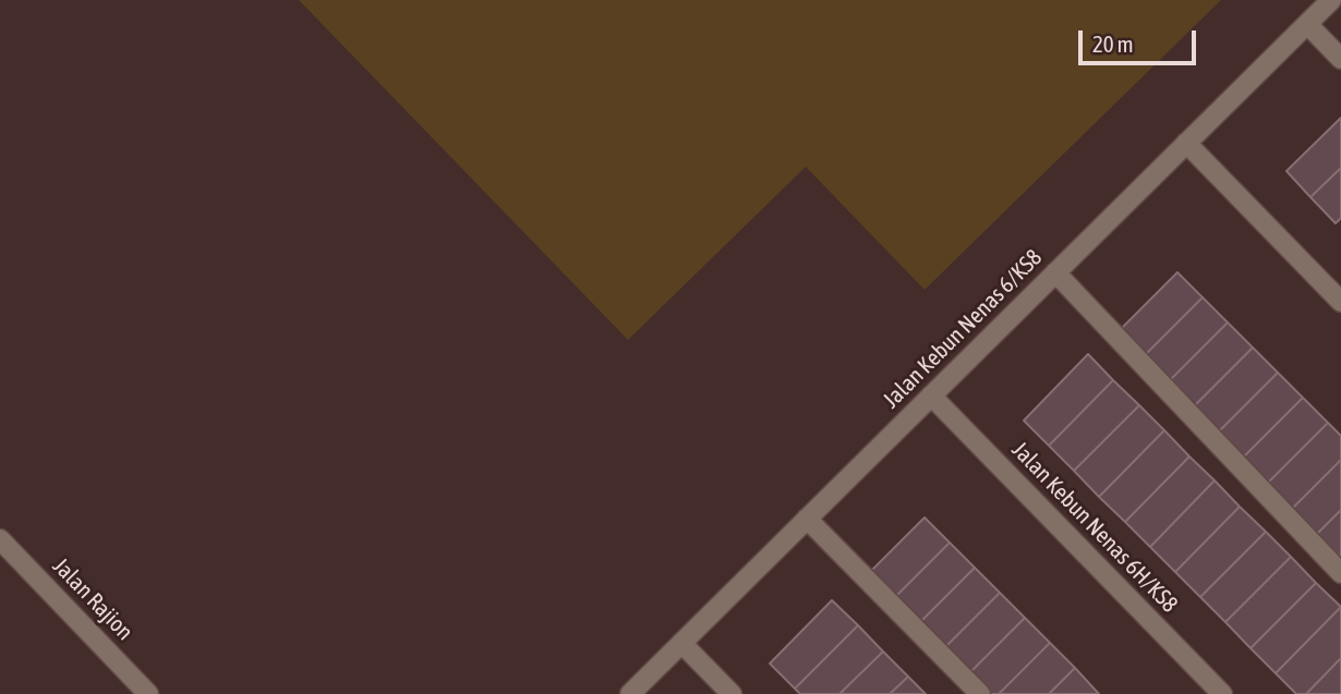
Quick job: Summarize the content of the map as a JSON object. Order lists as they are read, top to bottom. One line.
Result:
{"streets":{"street":["Jalan Kebun Nenas 6/KS8","Jalan Kebun Nenas 6H/KS8","Jalan Rajion"]},"crossings":[["Jalan Kebun Nenas 6/KS8","Jalan Kebun Nenas 6H/KS8"]],"scale_bar":"20 m"}
